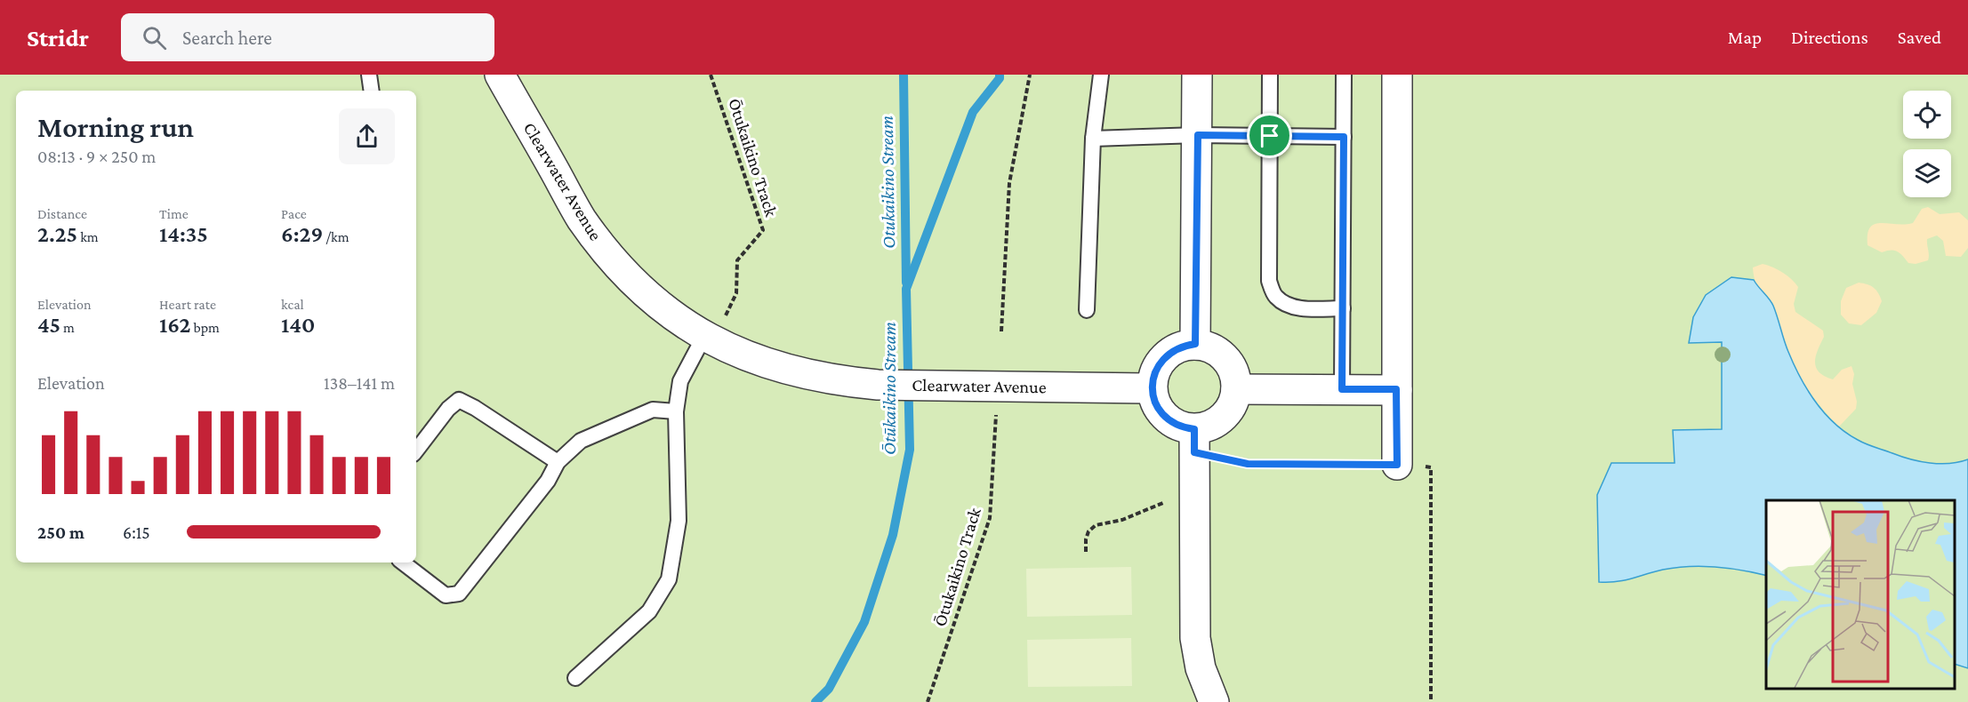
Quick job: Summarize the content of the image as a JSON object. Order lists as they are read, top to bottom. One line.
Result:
{"streets":{"street":["Clearwater Avenue"],"path":["Ōtukaikino Track"]},"crossings":[["Ōtukaikino Track","Clearwater Avenue"]],"water":["Otukaikino Stream","Ōtūkaikino Stream"],"page":{"header":"Stridr","search":"Search here","nav":["Map","Directions","Saved"],"heading":["Morning run","08:13 · 9 × 250 m"],"stats":[["Distance","2.25 km"],["Time","14:35"],["Pace","6:29 /km"],["Elevation","45 m"],["Heart rate","162 bpm"],["kcal","140"]],"chart":["Elevation","138–141 m"],"list":[{"name":"250 m","note":"6:15"}]}}
